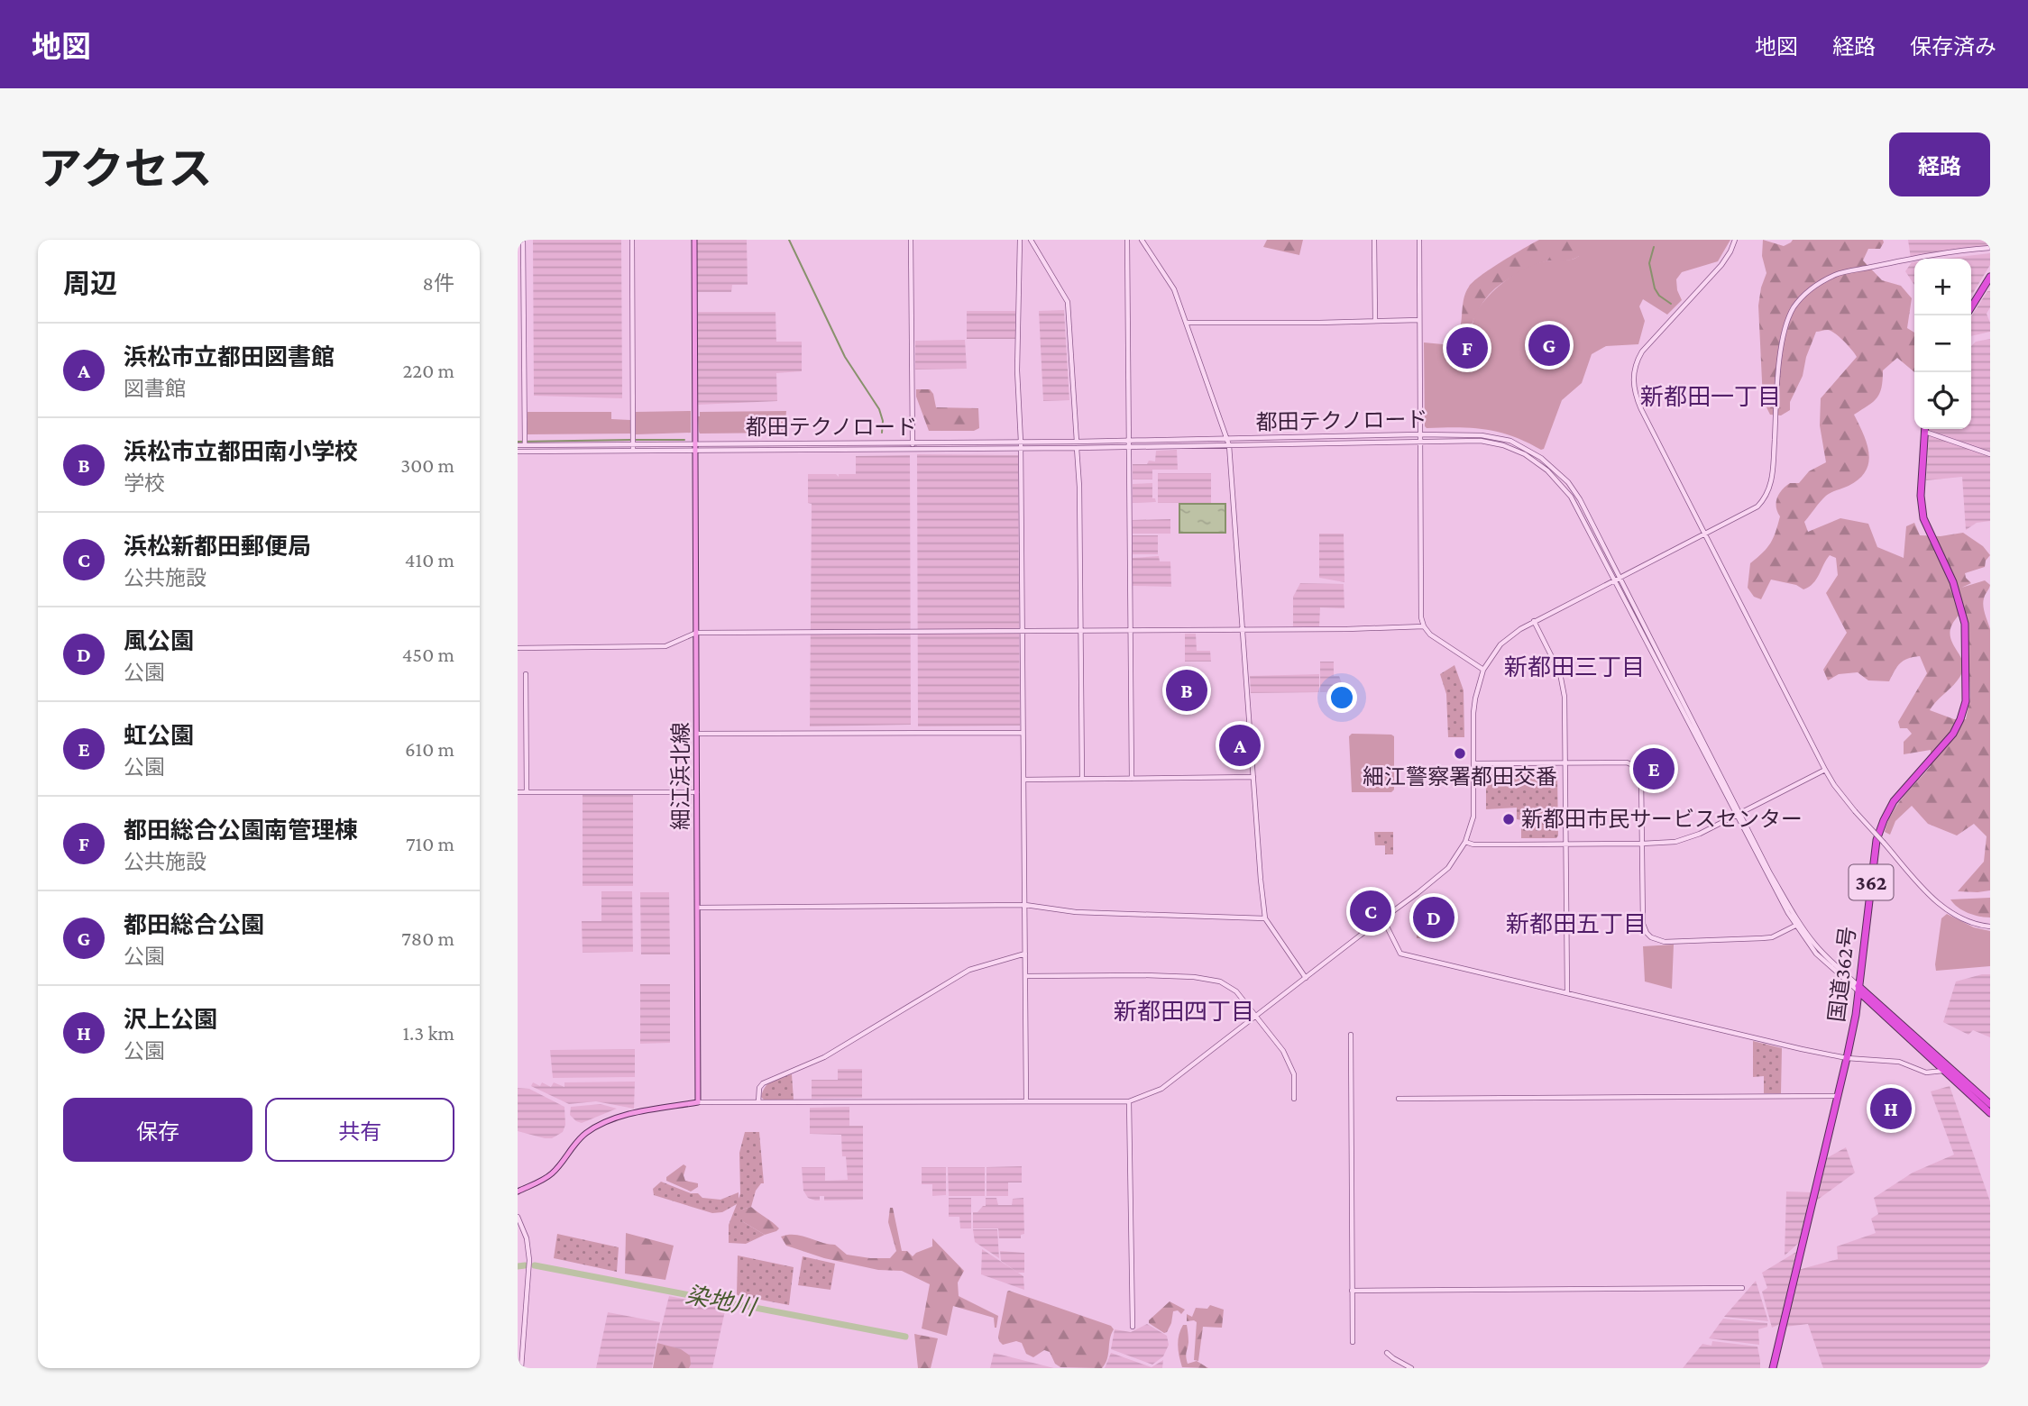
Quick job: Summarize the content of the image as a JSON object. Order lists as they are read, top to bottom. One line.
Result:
{"streets":{"highway":["362","国道362号"],"main road":["細江浜北線"],"street":["都田テクノロード"]},"crossings":[["都田テクノロード","細江浜北線"],["都田テクノロード","国道362号"]],"districts":["新都田一丁目","新都田三丁目","新都田五丁目","新都田四丁目"],"water":["染地川"],"places":["細江警察署都田交番","新都田市民サービスセンター"],"page":{"header":"地図","nav":["地図","経路","保存済み"],"title":"アクセス","buttons":["経路",["保存","共有"]],"heading":["周辺","8件"],"map_buttons":["+","−"],"pins":["G","F","B","A","E","C","D","H"],"list":[{"mark":"A","name":"浜松市立都田図書館","note":"図書館","value":"220 m"},{"mark":"B","name":"浜松市立都田南小学校","note":"学校","value":"300 m"},{"mark":"C","name":"浜松新都田郵便局","note":"公共施設","value":"410 m"},{"mark":"D","name":"風公園","note":"公園","value":"450 m"},{"mark":"E","name":"虹公園","note":"公園","value":"610 m"},{"mark":"F","name":"都田総合公園南管理棟","note":"公共施設","value":"710 m"},{"mark":"G","name":"都田総合公園","note":"公園","value":"780 m"},{"mark":"H","name":"沢上公園","note":"公園","value":"1.3 km"}]}}
